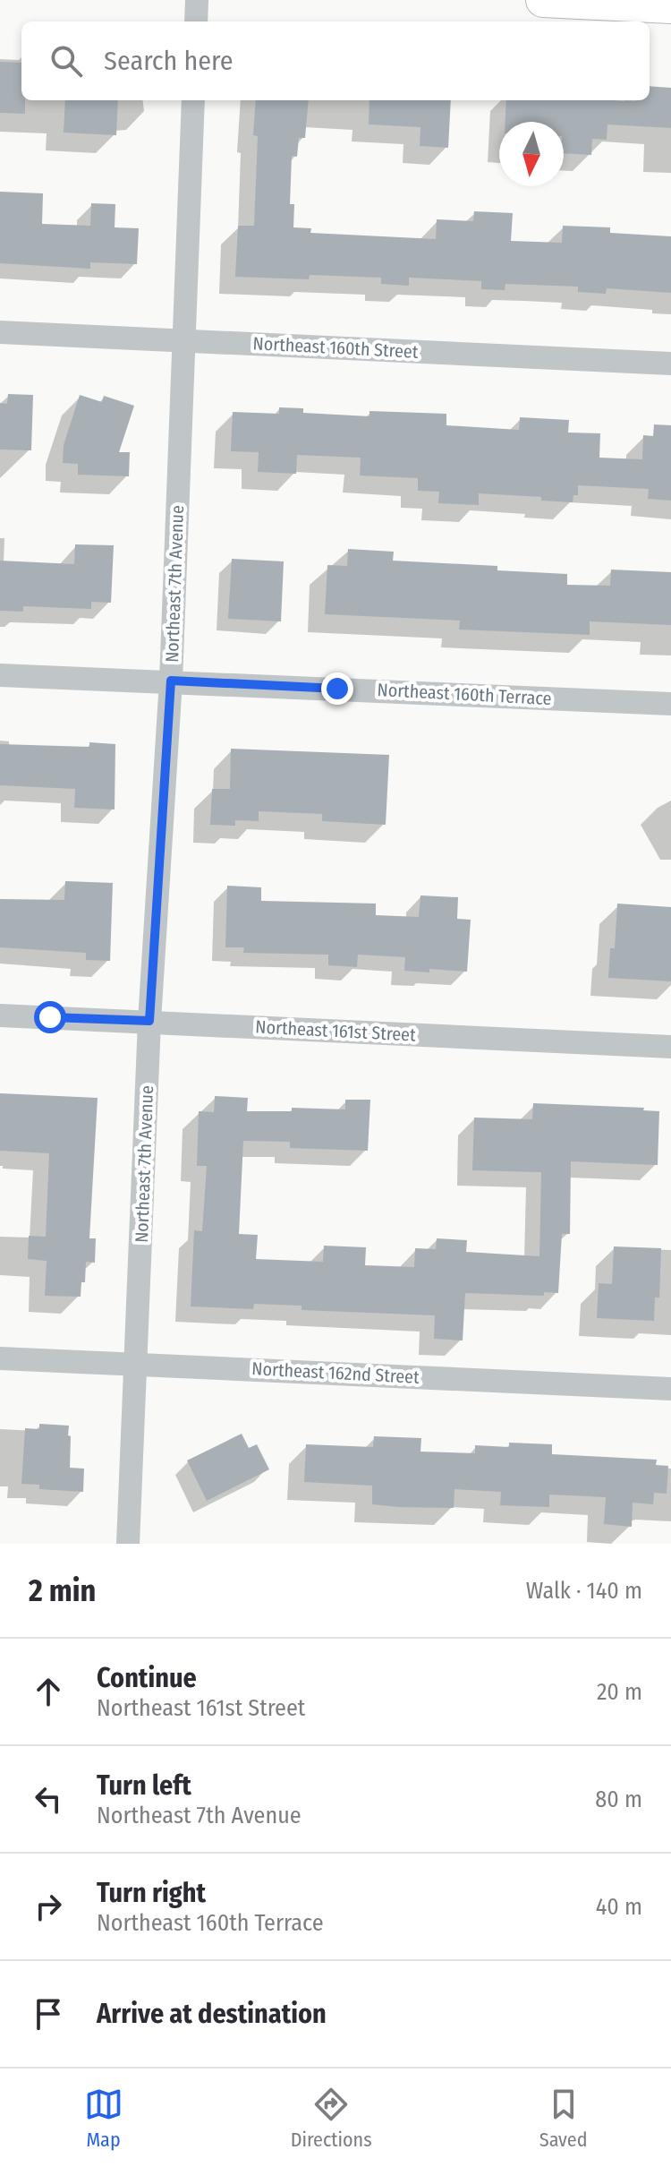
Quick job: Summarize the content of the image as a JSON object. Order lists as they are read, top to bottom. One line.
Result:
{"streets":{"street":["Northeast 160th Street","Northeast 7th Avenue","Northeast 160th Terrace","Northeast 161st Street","Northeast 162nd Street"]},"crossings":[["Northeast 160th Street","Northeast 7th Avenue"],["Northeast 7th Avenue","Northeast 160th Terrace"],["Northeast 7th Avenue","Northeast 161st Street"],["Northeast 7th Avenue","Northeast 162nd Street"]],"north":"bottom","page":{"search":"Search here","heading":["2 min","Walk · 140 m"],"list":[["Continue","Northeast 161st Street","20 m"],["Turn left","Northeast 7th Avenue","80 m"],["Turn right","Northeast 160th Terrace","40 m"],"Arrive at destination"],"nav":["Map","Directions","Saved"]}}
